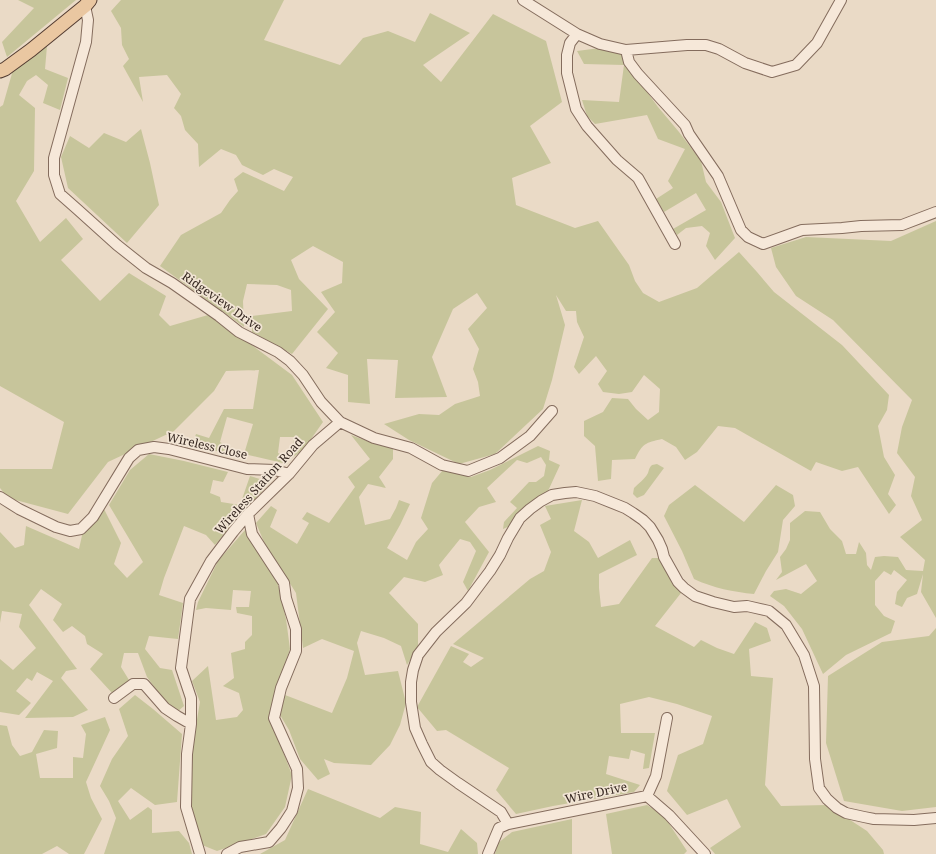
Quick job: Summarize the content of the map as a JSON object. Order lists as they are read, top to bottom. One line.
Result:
{"streets":{"street":["Ridgeview Drive","Wireless Close","Wireless Station Road","Wire Drive"]},"crossings":[["Ridgeview Drive","Wireless Station Road"],["Wireless Close","Wireless Station Road"]]}
